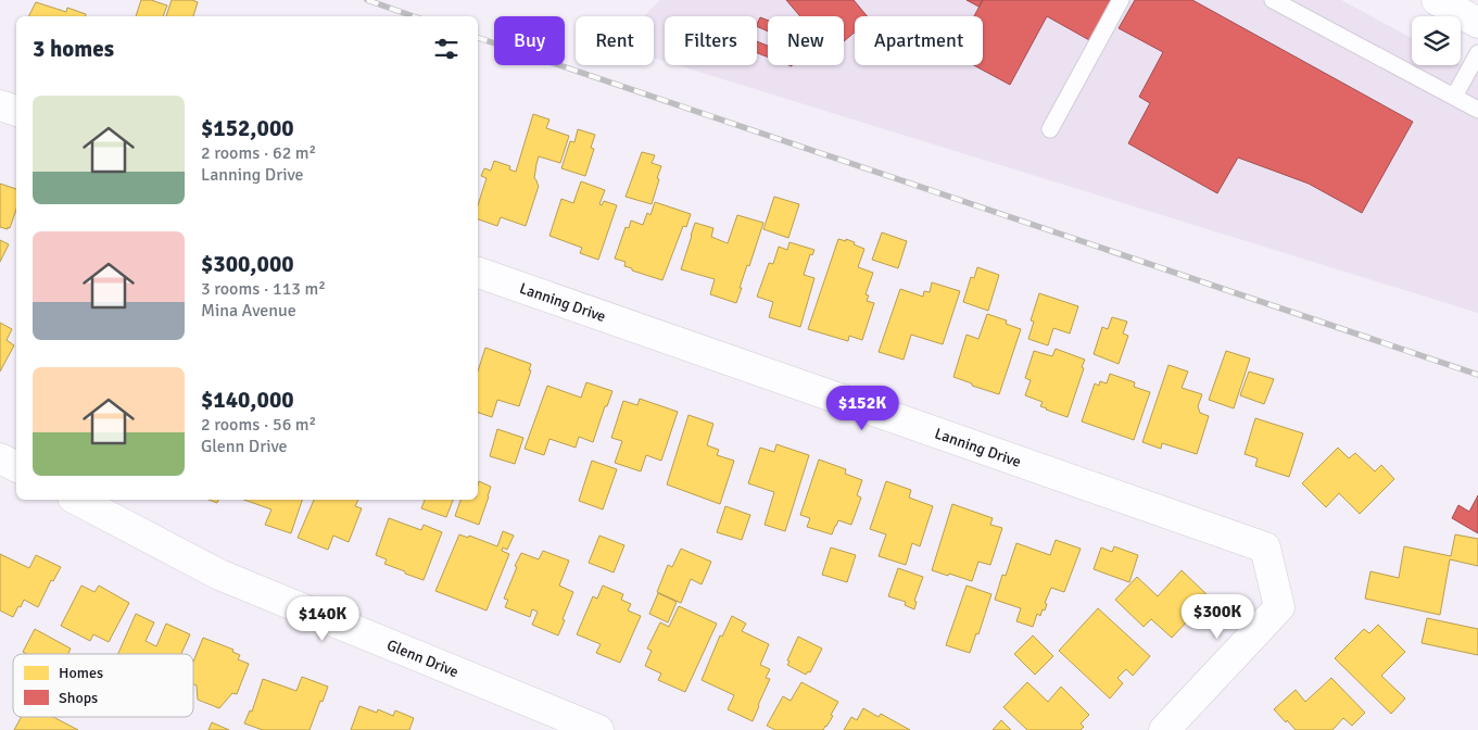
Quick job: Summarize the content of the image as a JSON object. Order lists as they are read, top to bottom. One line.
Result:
{"streets":{"street":["Lanning Drive","Glenn Drive"]},"legend":["Homes","Shops"],"page":{"chip":["Buy","Rent","Filters","New","Apartment"],"heading":"3 homes","list":[{"name":"$152,000","note":"2 rooms · 62 m² · Lanning Drive"},{"name":"$300,000","note":"3 rooms · 113 m² · Mina Avenue"},{"name":"$140,000","note":"2 rooms · 56 m² · Glenn Drive"}],"price":["$152K","$300K","$140K"]}}
